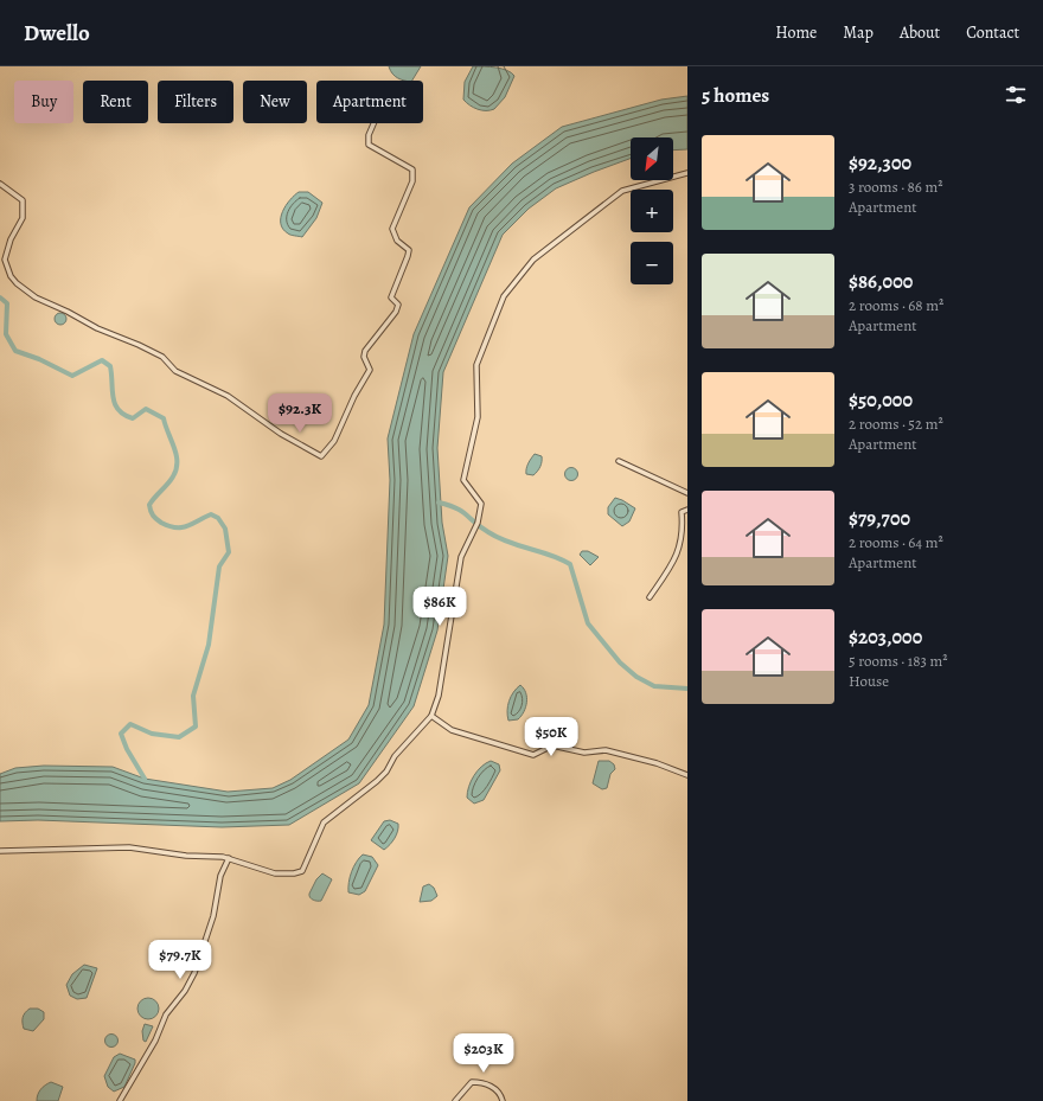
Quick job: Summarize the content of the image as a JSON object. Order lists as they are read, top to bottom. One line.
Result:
{"north":"bottom left","page":{"header":"Dwello","nav":["Home","Map","About","Contact"],"heading":"5 homes","chip":["Buy","Rent","Filters","New","Apartment"],"list":[{"name":"$92,300","note":"3 rooms · 86 m² · Apartment"},{"name":"$86,000","note":"2 rooms · 68 m² · Apartment"},{"name":"$50,000","note":"2 rooms · 52 m² · Apartment"},{"name":"$79,700","note":"2 rooms · 64 m² · Apartment"},{"name":"$203,000","note":"5 rooms · 183 m² · House"}],"map_buttons":["+","−"],"price":["$92.3K","$86K","$50K","$79.7K","$203K"]}}
